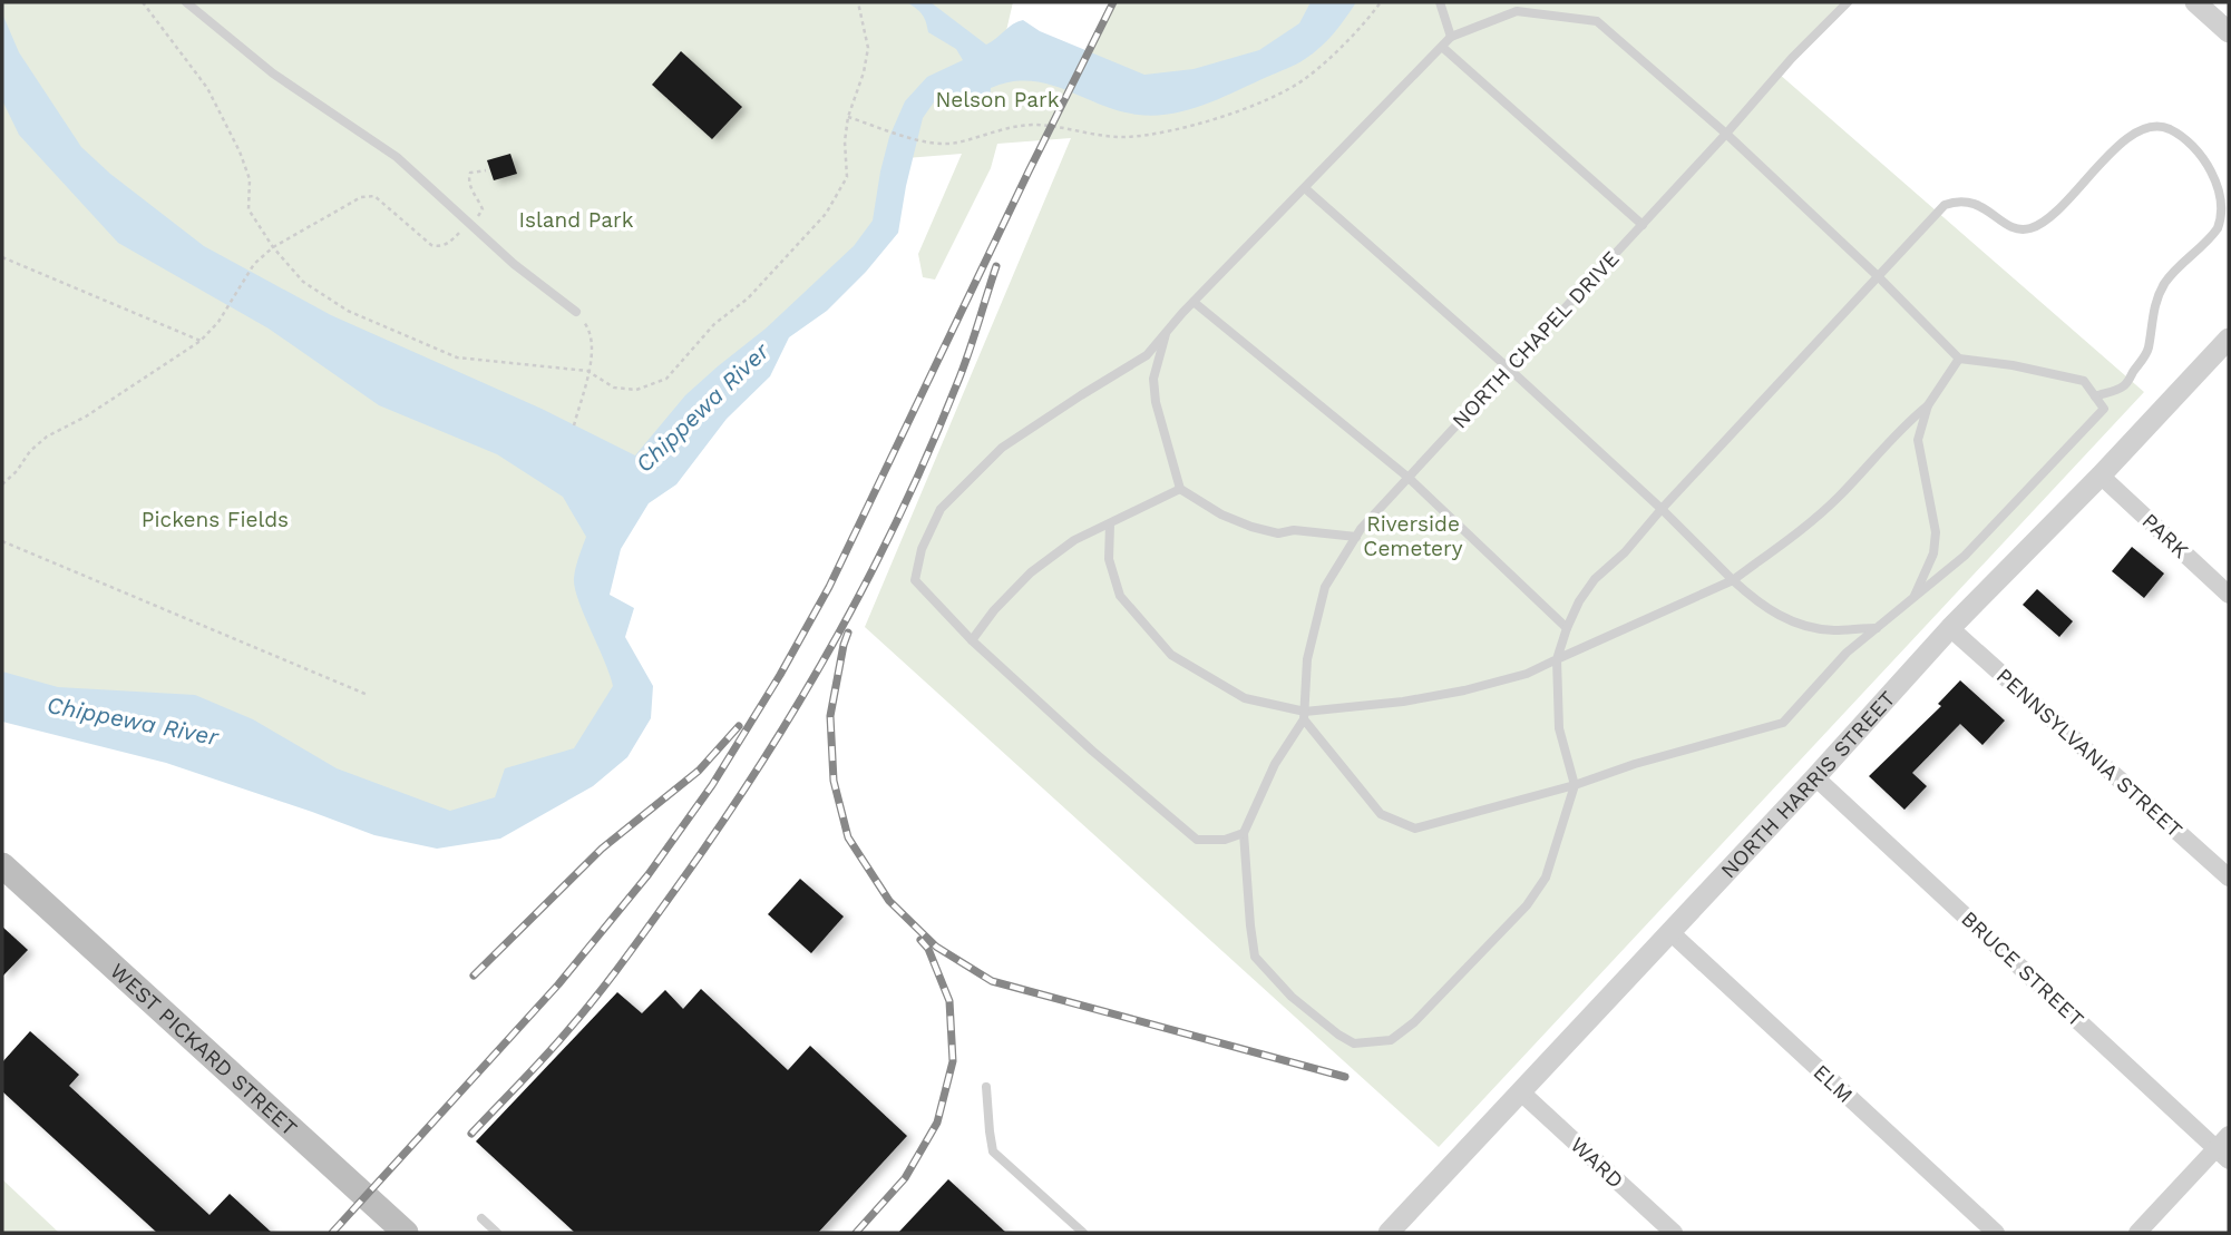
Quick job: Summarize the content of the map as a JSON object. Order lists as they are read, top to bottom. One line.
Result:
{"streets":{"main road":["WEST PICKARD STREET"],"street":["PARK","PENNSYLVANIA STREET","NORTH HARRIS STREET","BRUCE STREET","ELM","WARD"],"lane":["NORTH CHAPEL DRIVE"]},"crossings":[["PARK","NORTH HARRIS STREET"],["PENNSYLVANIA STREET","NORTH HARRIS STREET"],["NORTH HARRIS STREET","BRUCE STREET"],["NORTH HARRIS STREET","ELM"],["NORTH HARRIS STREET","WARD"]],"water":["Chippewa River"],"parks":["Nelson Park","Island Park","Pickens Fields","Riverside Cemetery"]}
